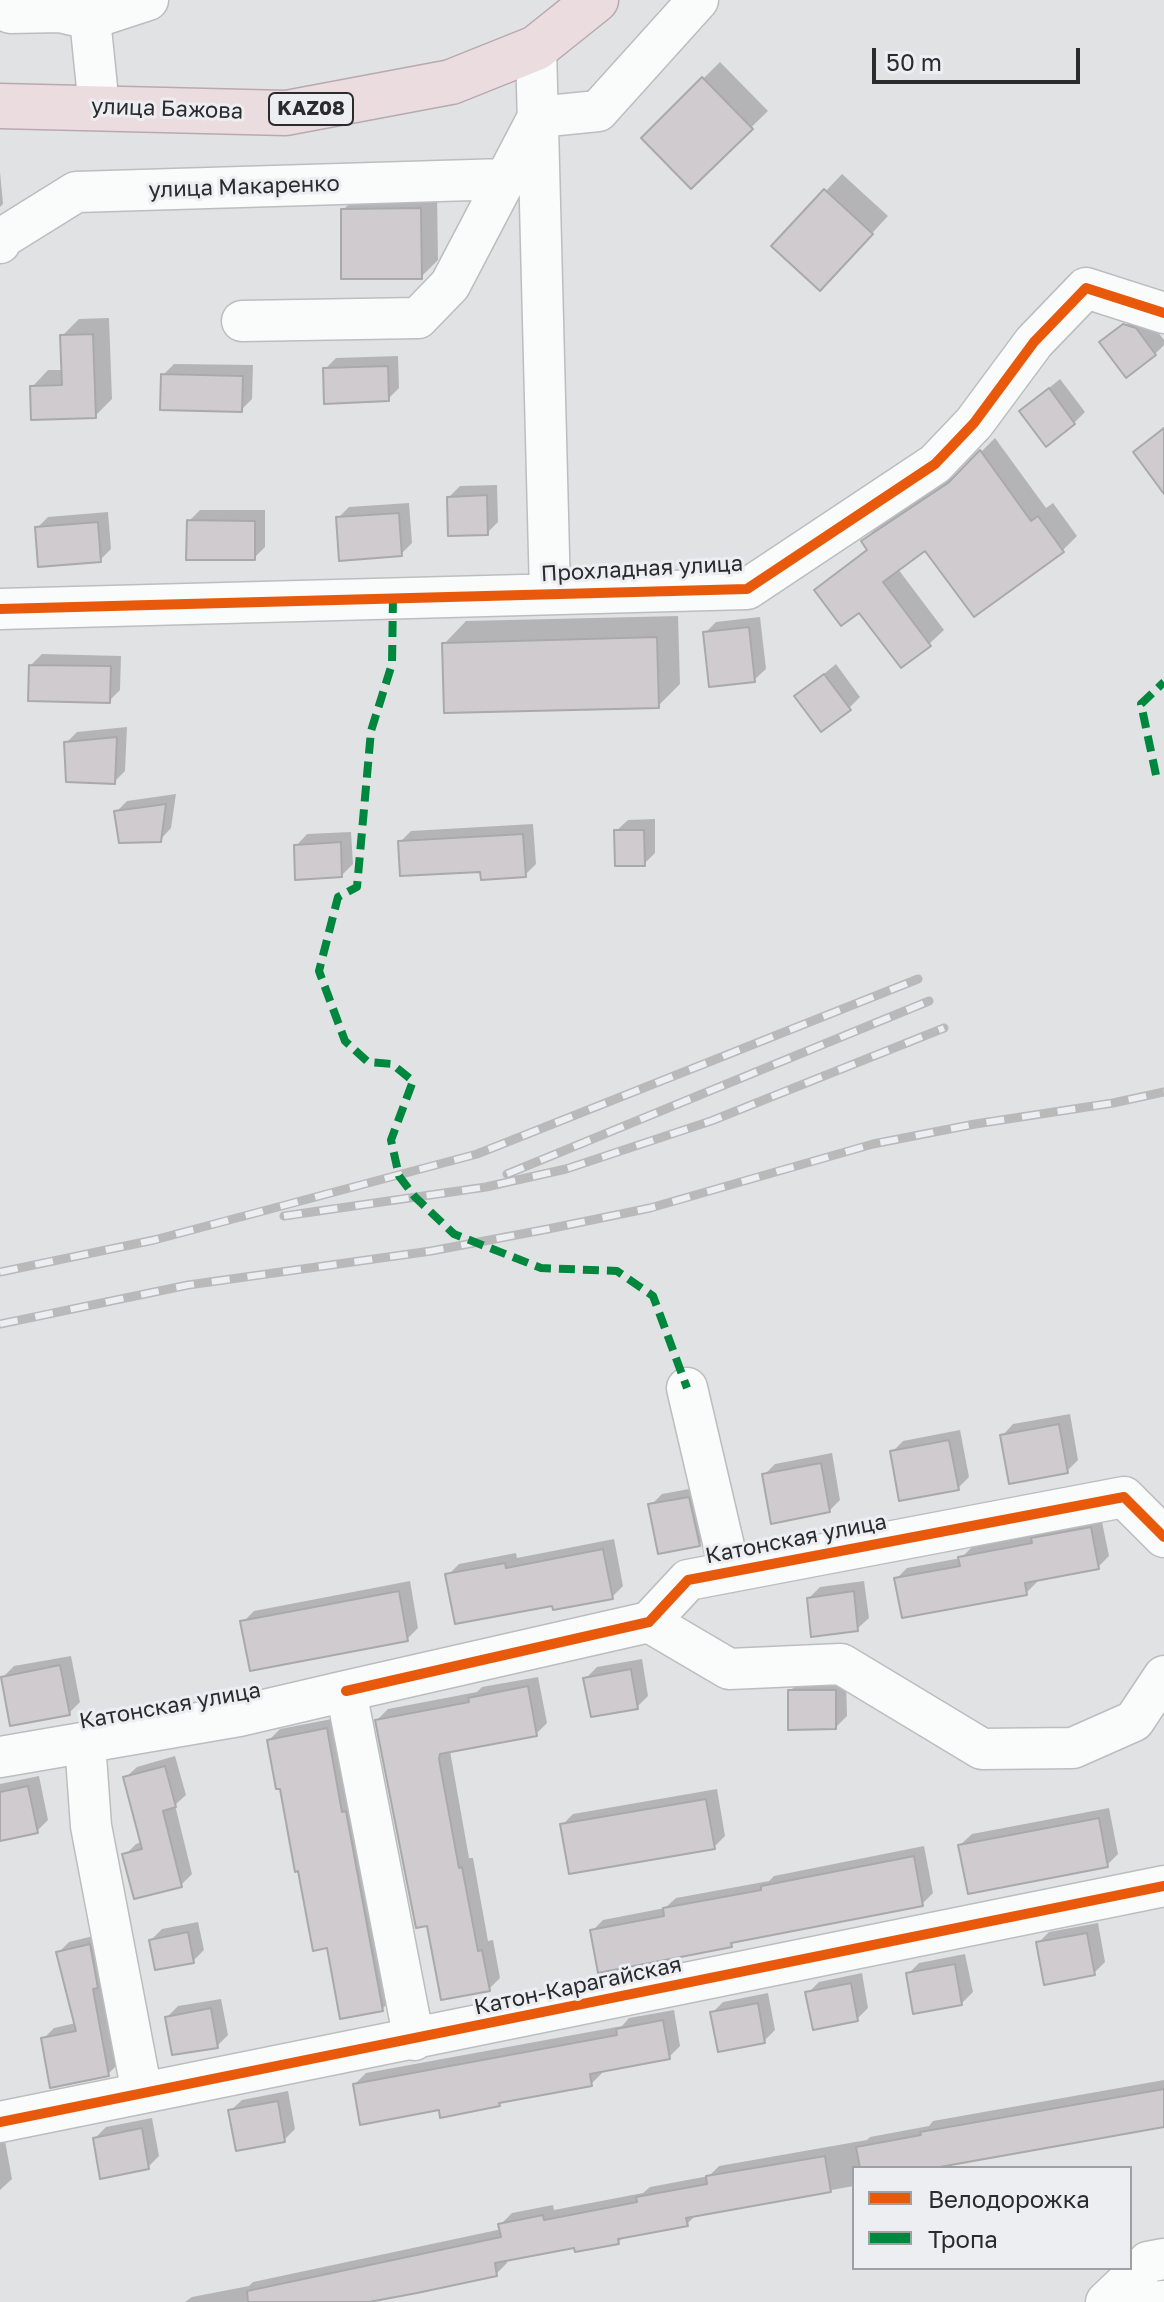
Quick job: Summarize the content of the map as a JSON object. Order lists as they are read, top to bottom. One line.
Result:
{"streets":{"highway":["улица Бажова","KAZ08"],"street":["улица Макаренко","Прохладная улица","Катонская улица","Катон-Карагайская"]},"crossings":[["улица Бажова","Прохладная улица"],["Катонская улица","Катон-Карагайская"]],"legend":["Велодорожка","Тропа"],"scale_bar":"50 m"}
